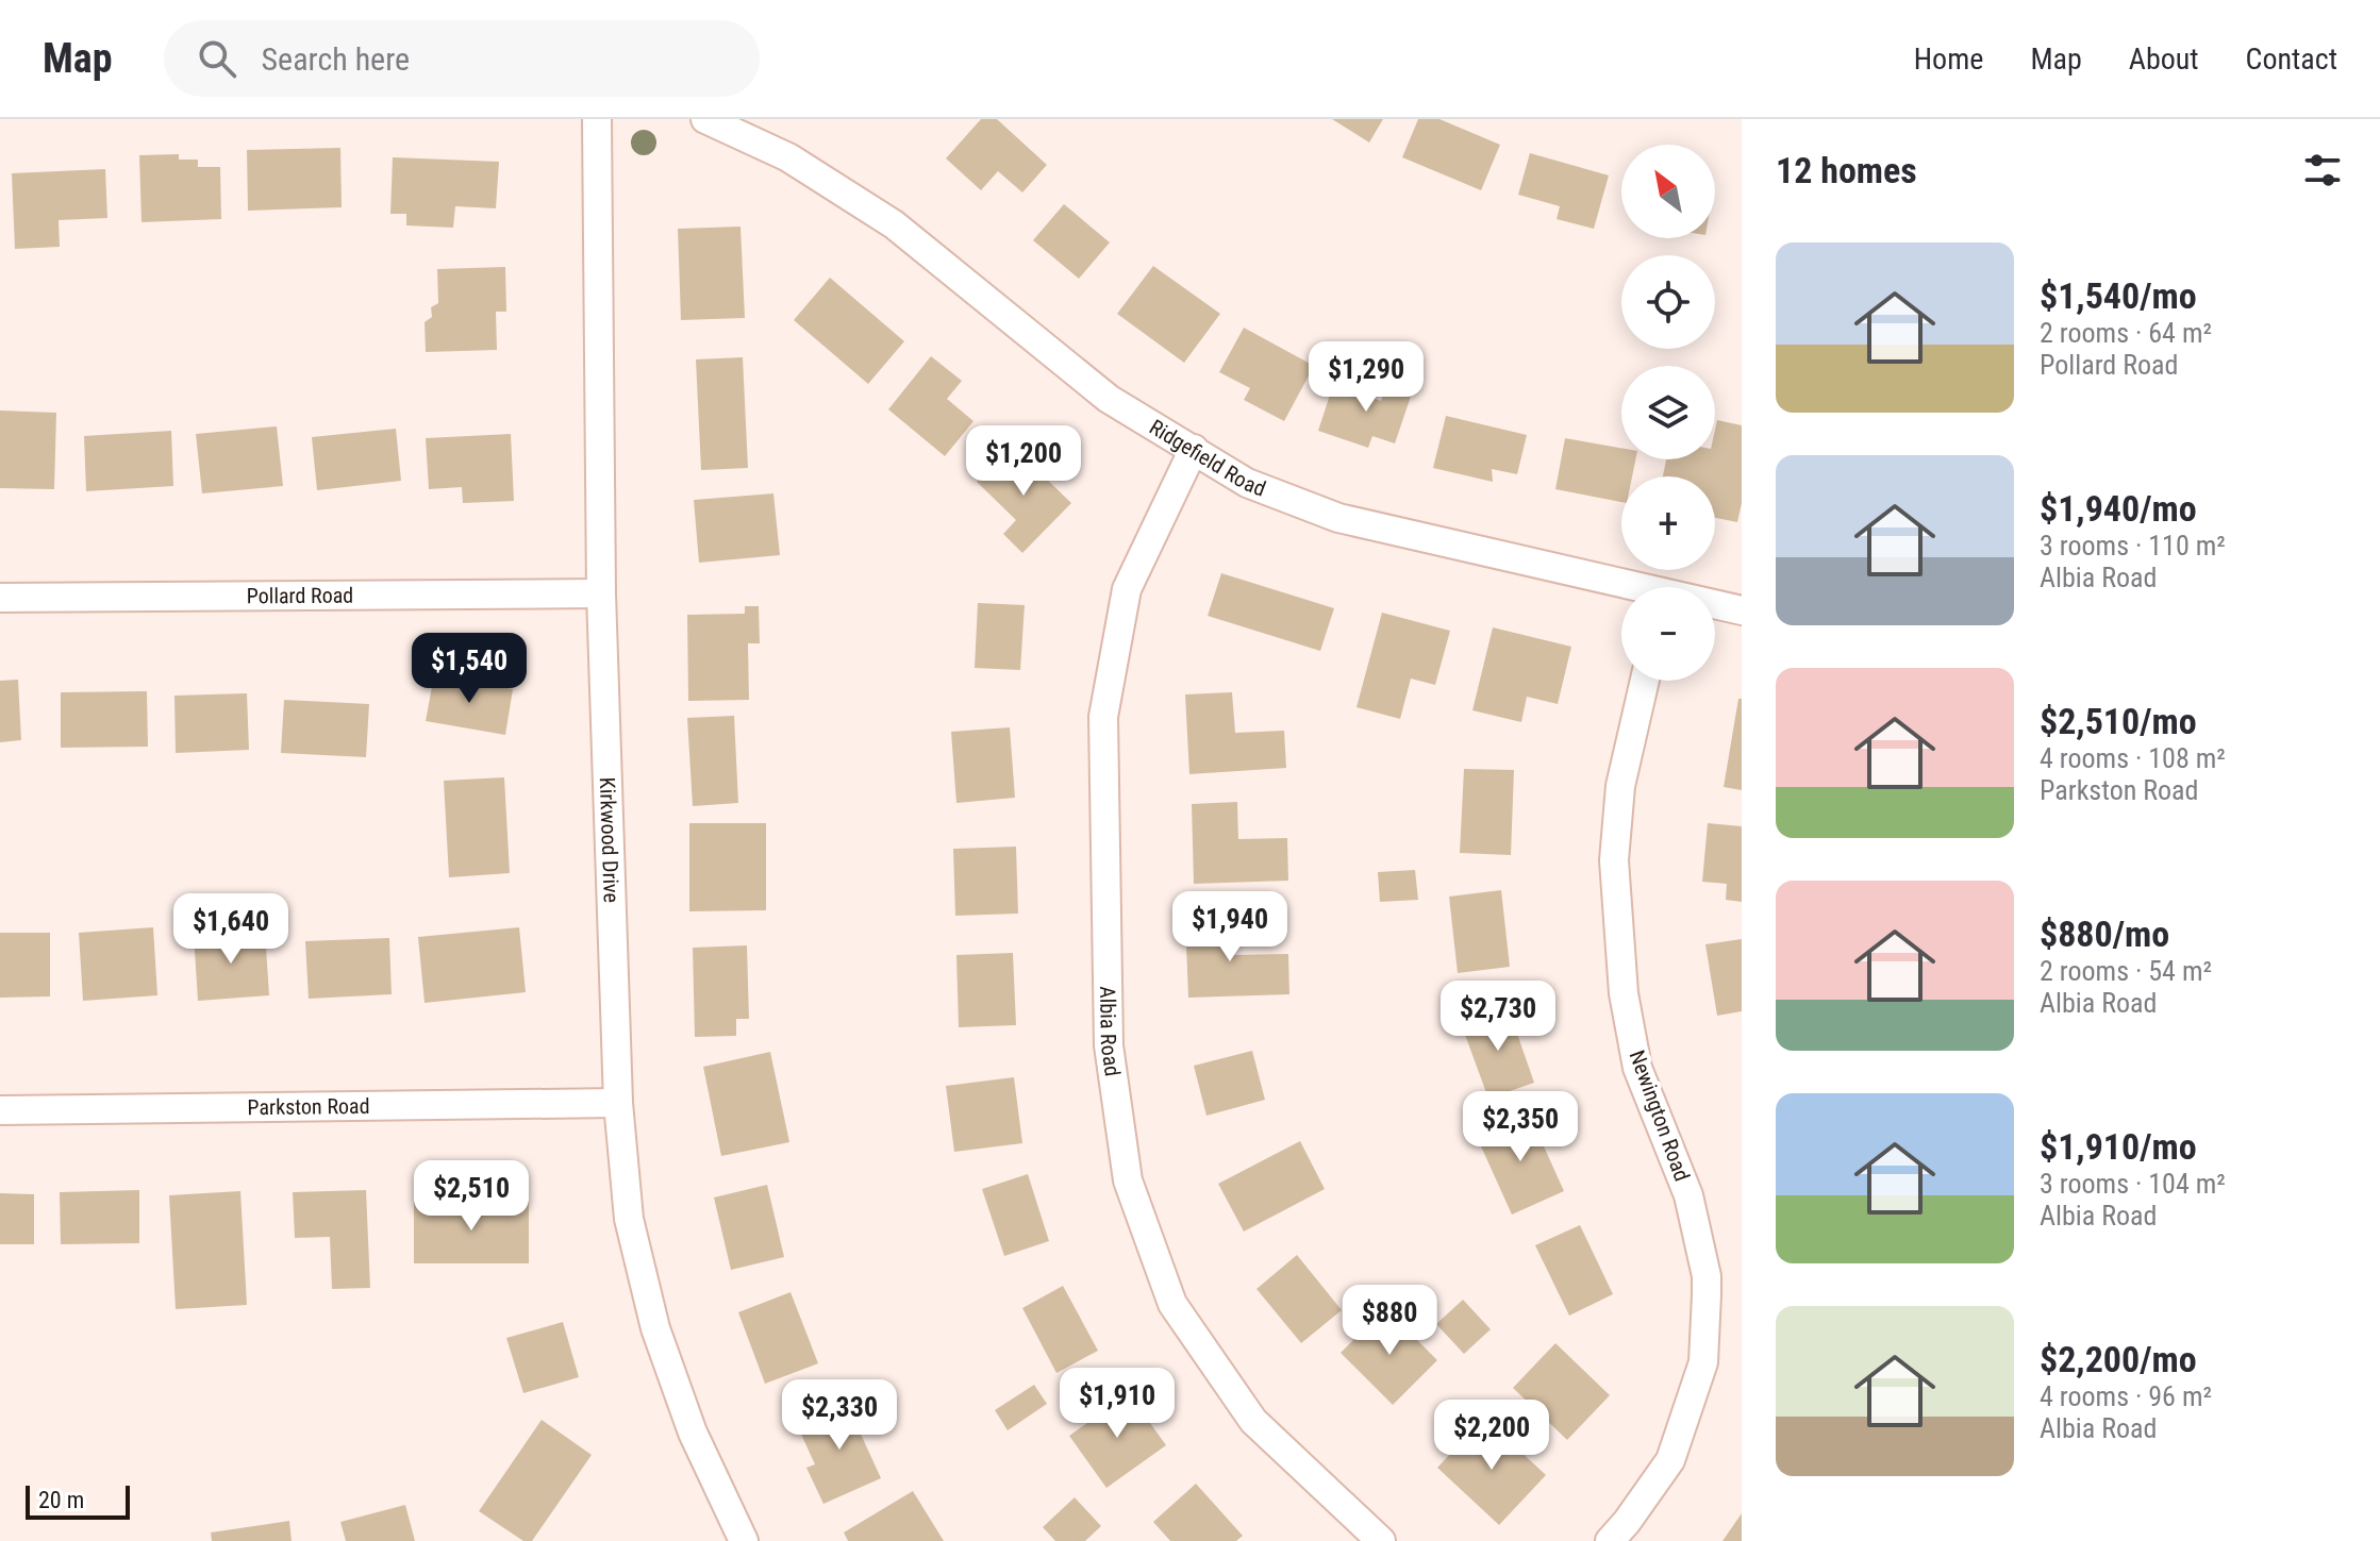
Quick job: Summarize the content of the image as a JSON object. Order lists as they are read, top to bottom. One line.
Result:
{"streets":{"street":["Ridgefield Road","Pollard Road","Kirkwood Drive","Albia Road","Parkston Road","Newington Road"]},"crossings":[["Ridgefield Road","Albia Road"],["Pollard Road","Kirkwood Drive"],["Kirkwood Drive","Parkston Road"]],"scale_bar":"20 m","north":"top left","page":{"header":"Map","search":"Search here","nav":["Home","Map","About","Contact"],"heading":"12 homes","map_buttons":["+","−"],"list":[{"name":"$1,540/mo","note":"2 rooms · 64 m² · Pollard Road"},{"name":"$1,940/mo","note":"3 rooms · 110 m² · Albia Road"},{"name":"$2,510/mo","note":"4 rooms · 108 m² · Parkston Road"},{"name":"$880/mo","note":"2 rooms · 54 m² · Albia Road"},{"name":"$1,910/mo","note":"3 rooms · 104 m² · Albia Road"},{"name":"$2,200/mo","note":"4 rooms · 96 m² · Albia Road"}],"price":["$1,290","$1,200","$1,540","$1,940","$1,640","$2,730","$2,350","$2,510","$880","$1,910","$2,330","$2,200"],"scale":"20 m"}}
